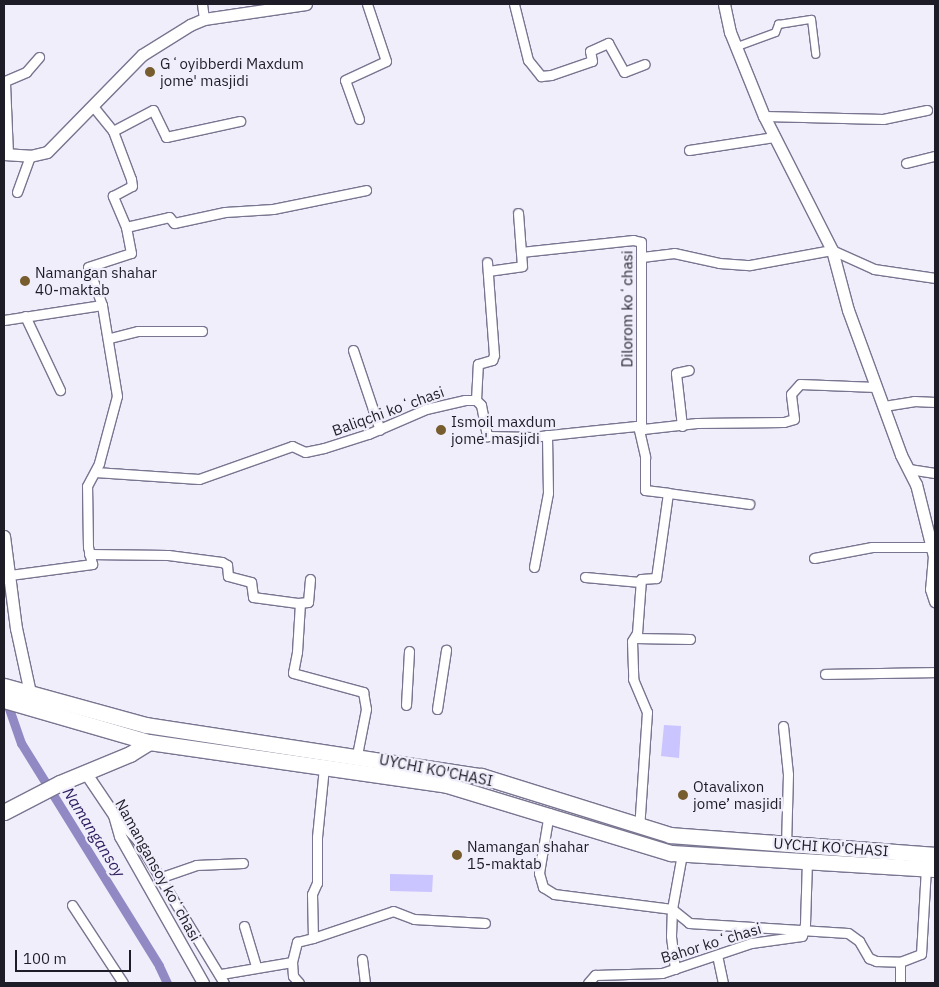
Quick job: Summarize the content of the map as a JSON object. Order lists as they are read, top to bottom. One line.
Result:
{"streets":{"main road":["UYCHI KO'CHASI"],"street":["Dilorom koʻchasi","Baliqchi koʻchasi","Namangansoy koʻchasi","Bahor koʻchasi"]},"water":["Namangansoy"],"places":["Gʻoyibberdi Maxdum jome' masjidi","Namangan shahar 40-maktab","Ismoil maxdum jome' masjidi","Otavalixon jome’ masjidi","Namangan shahar 15-maktab"],"scale_bar":"100 m"}
